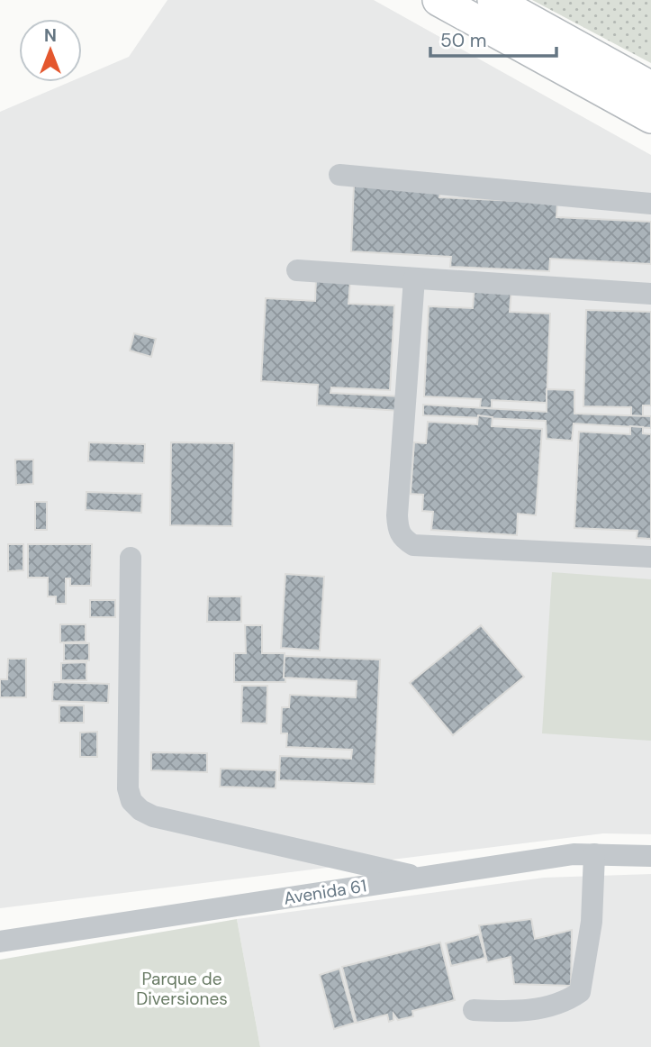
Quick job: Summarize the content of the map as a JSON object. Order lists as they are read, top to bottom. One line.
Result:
{"streets":{"street":["Avenida 61"]},"parks":["Parque de Diversiones"],"scale_bar":"50 m","north":"top"}
